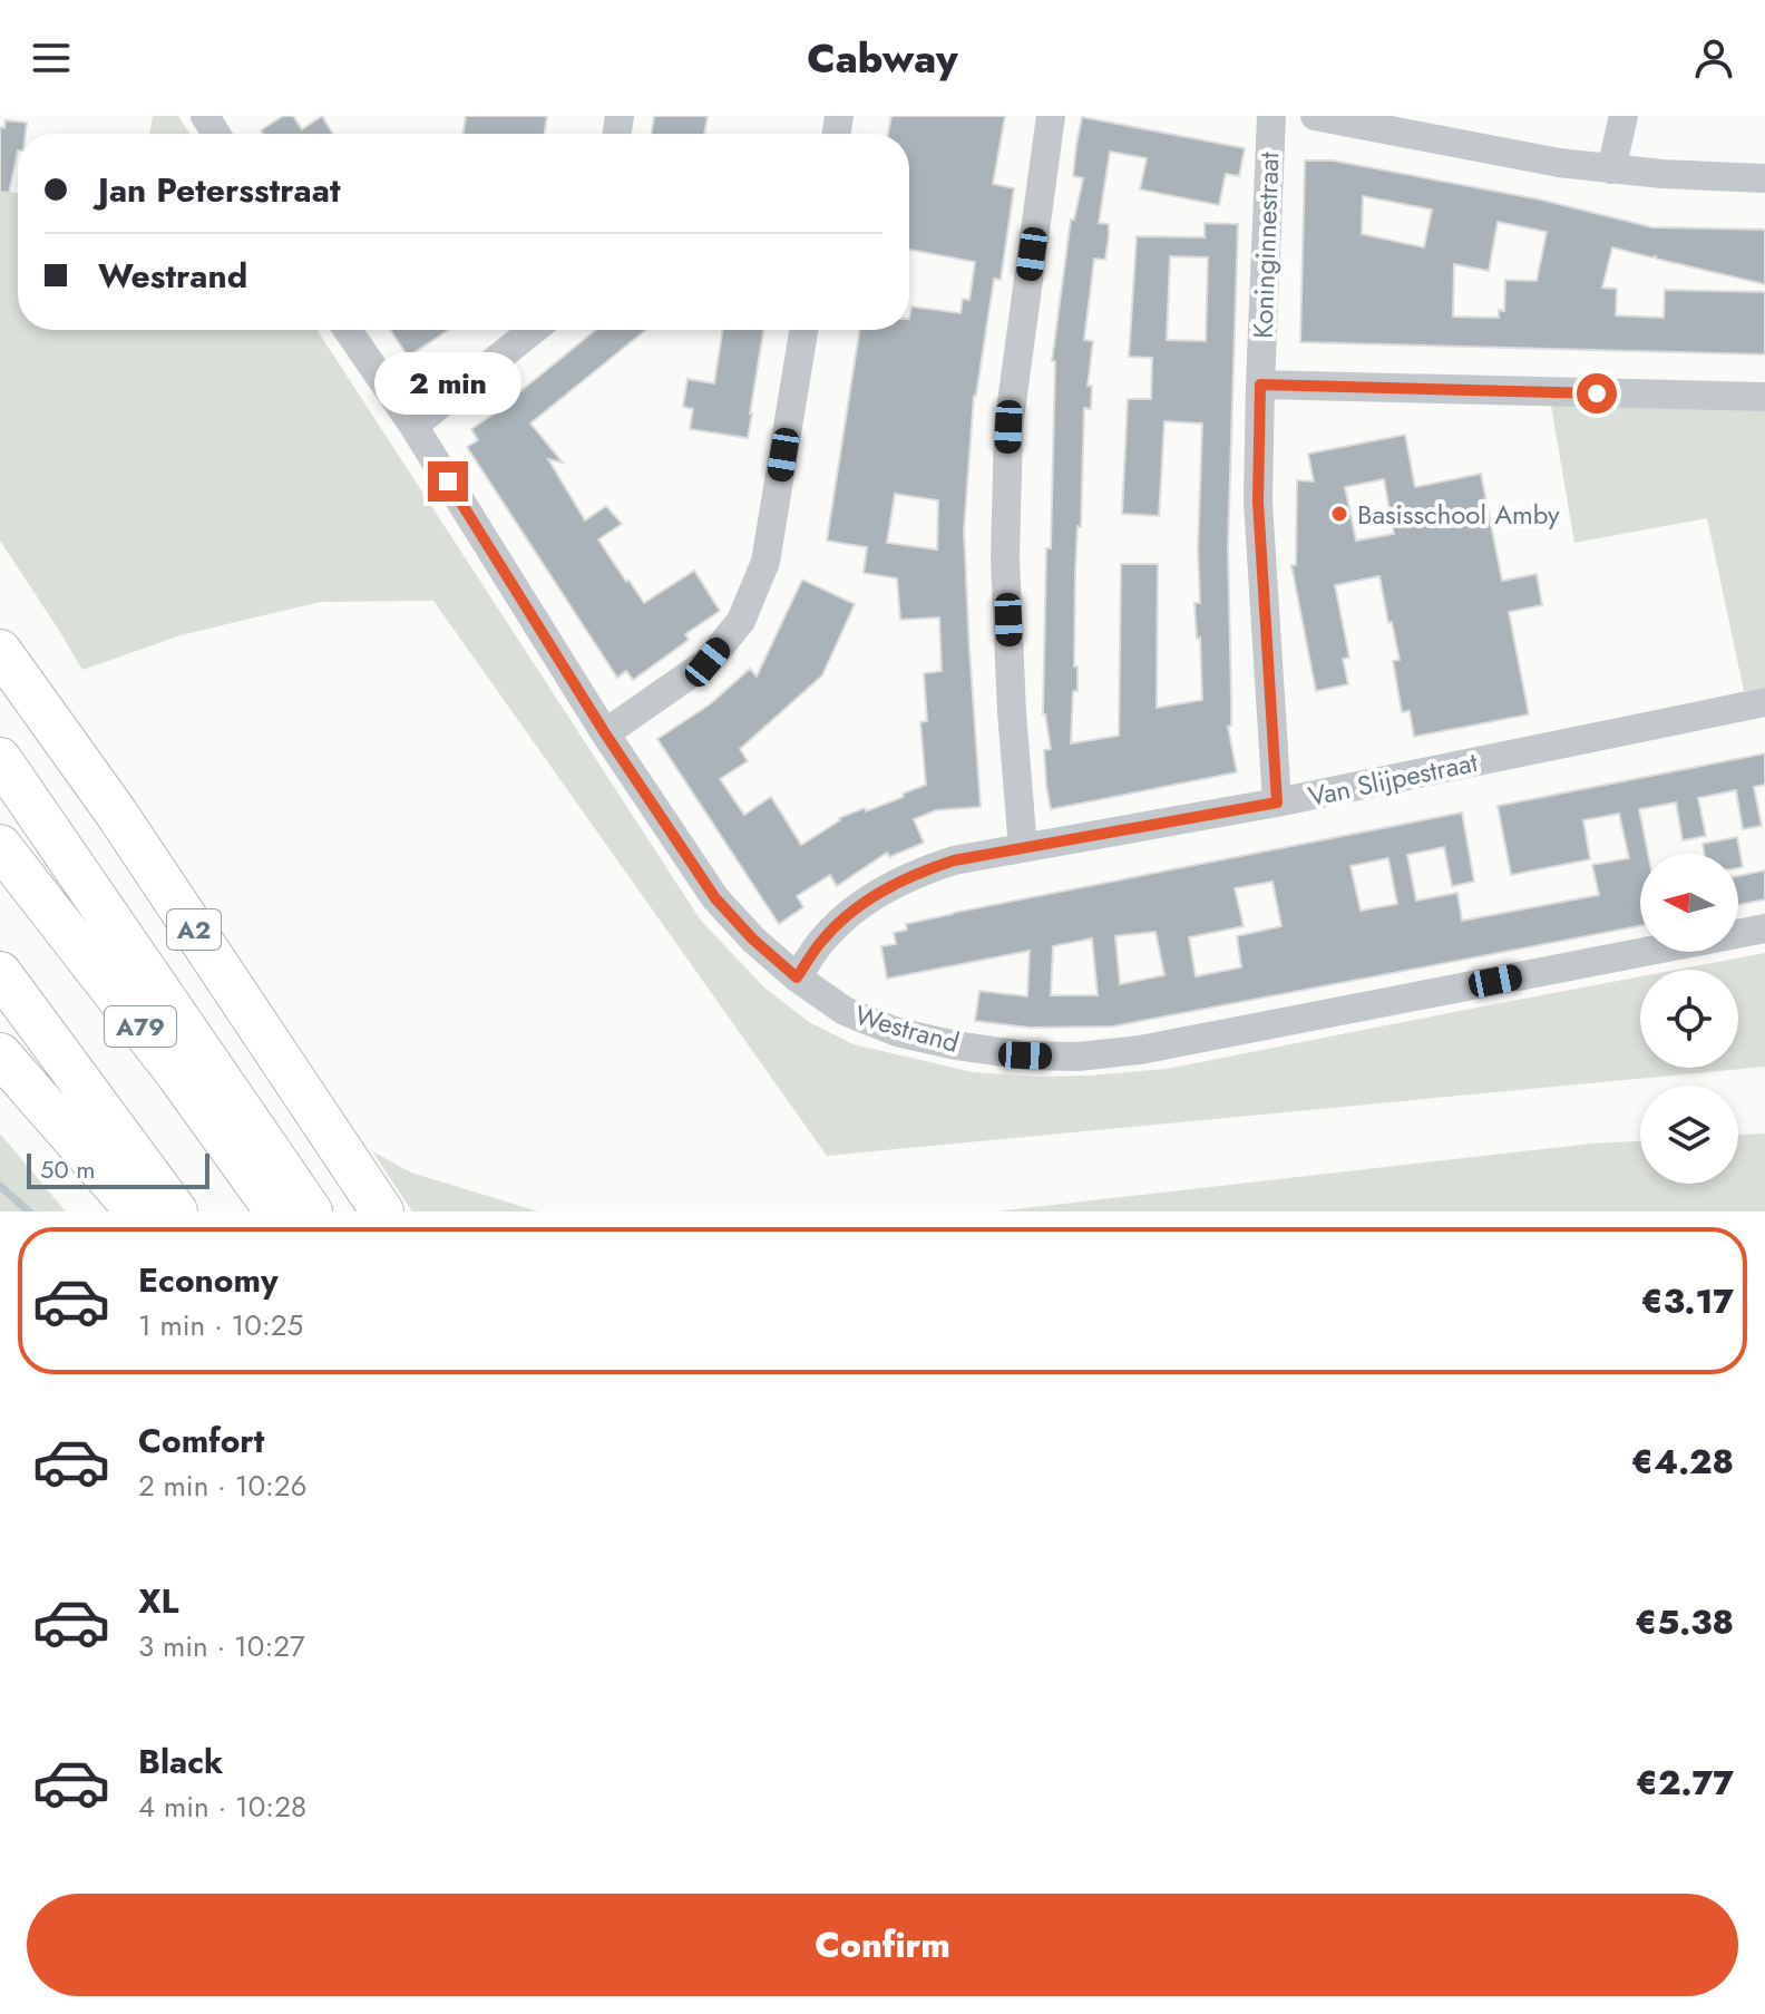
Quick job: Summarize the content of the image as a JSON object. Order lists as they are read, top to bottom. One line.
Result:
{"streets":{"highway":["A2","A79"],"street":["Koninginnestraat","Van Slijpestraat","Westrand"]},"crossings":[["Koninginnestraat","Van Slijpestraat"],["Van Slijpestraat","Westrand"]],"places":["Basisschool Amby"],"scale_bar":"50 m","north":"left","page":{"header":"Cabway","banner":["Jan Petersstraat","Westrand"],"bubble":"2 min","scale":"50 m","list":[{"name":"Economy","note":"1 min · 10:25","value":"€3.17"},{"name":"Comfort","note":"2 min · 10:26","value":"€4.28"},{"name":"XL","note":"3 min · 10:27","value":"€5.38"},{"name":"Black","note":"4 min · 10:28","value":"€2.77"}],"buttons":"Confirm"}}
